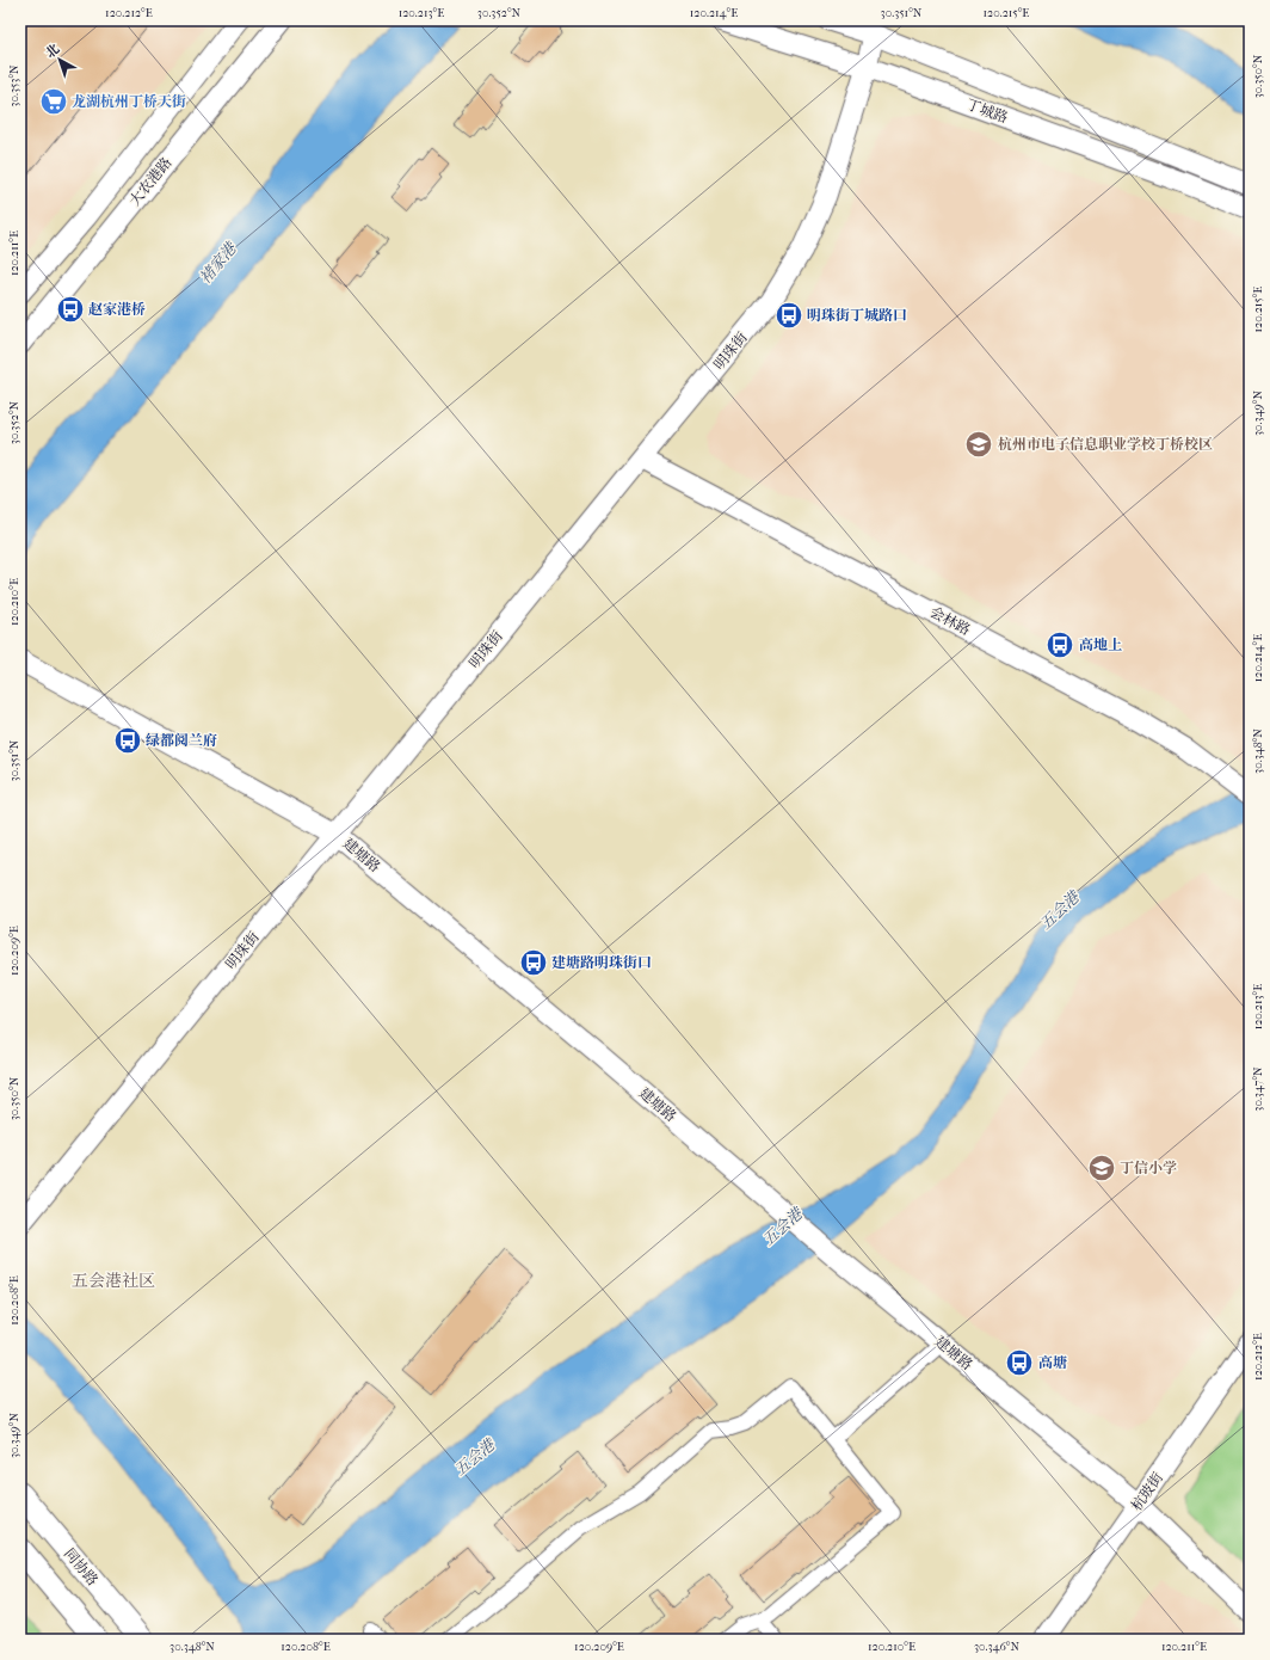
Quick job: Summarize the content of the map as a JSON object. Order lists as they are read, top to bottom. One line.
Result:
{"streets":{"main road":["同协路"],"street":["丁城路","大农港路","明珠街","会林路","建塘路","杭玻街"]},"crossings":[["丁城路","明珠街"],["明珠街","会林路"],["明珠街","建塘路"],["建塘路","杭玻街"]],"districts":["五会港社区"],"water":["褚家港","五会港"],"places":{"supermarket":["龙湖杭州丁桥天街"],"bus stop":["赵家港桥","明珠街丁城路口","高地上","绿都阅兰府","建塘路明珠街口","高塘"],"school or university":["杭州市电子信息职业学校丁桥校区","丁信小学"]},"north":"top left","coordinates":["120.212°E","120.213°E","30.352°N","120.214°E","30.351°N","120.215°E","30.350°N","30.353°N","120.211°E","30.349°N","120.210°E","30.348°N","120.209°E","30.347°N","120.208°E","30.346°N"]}
